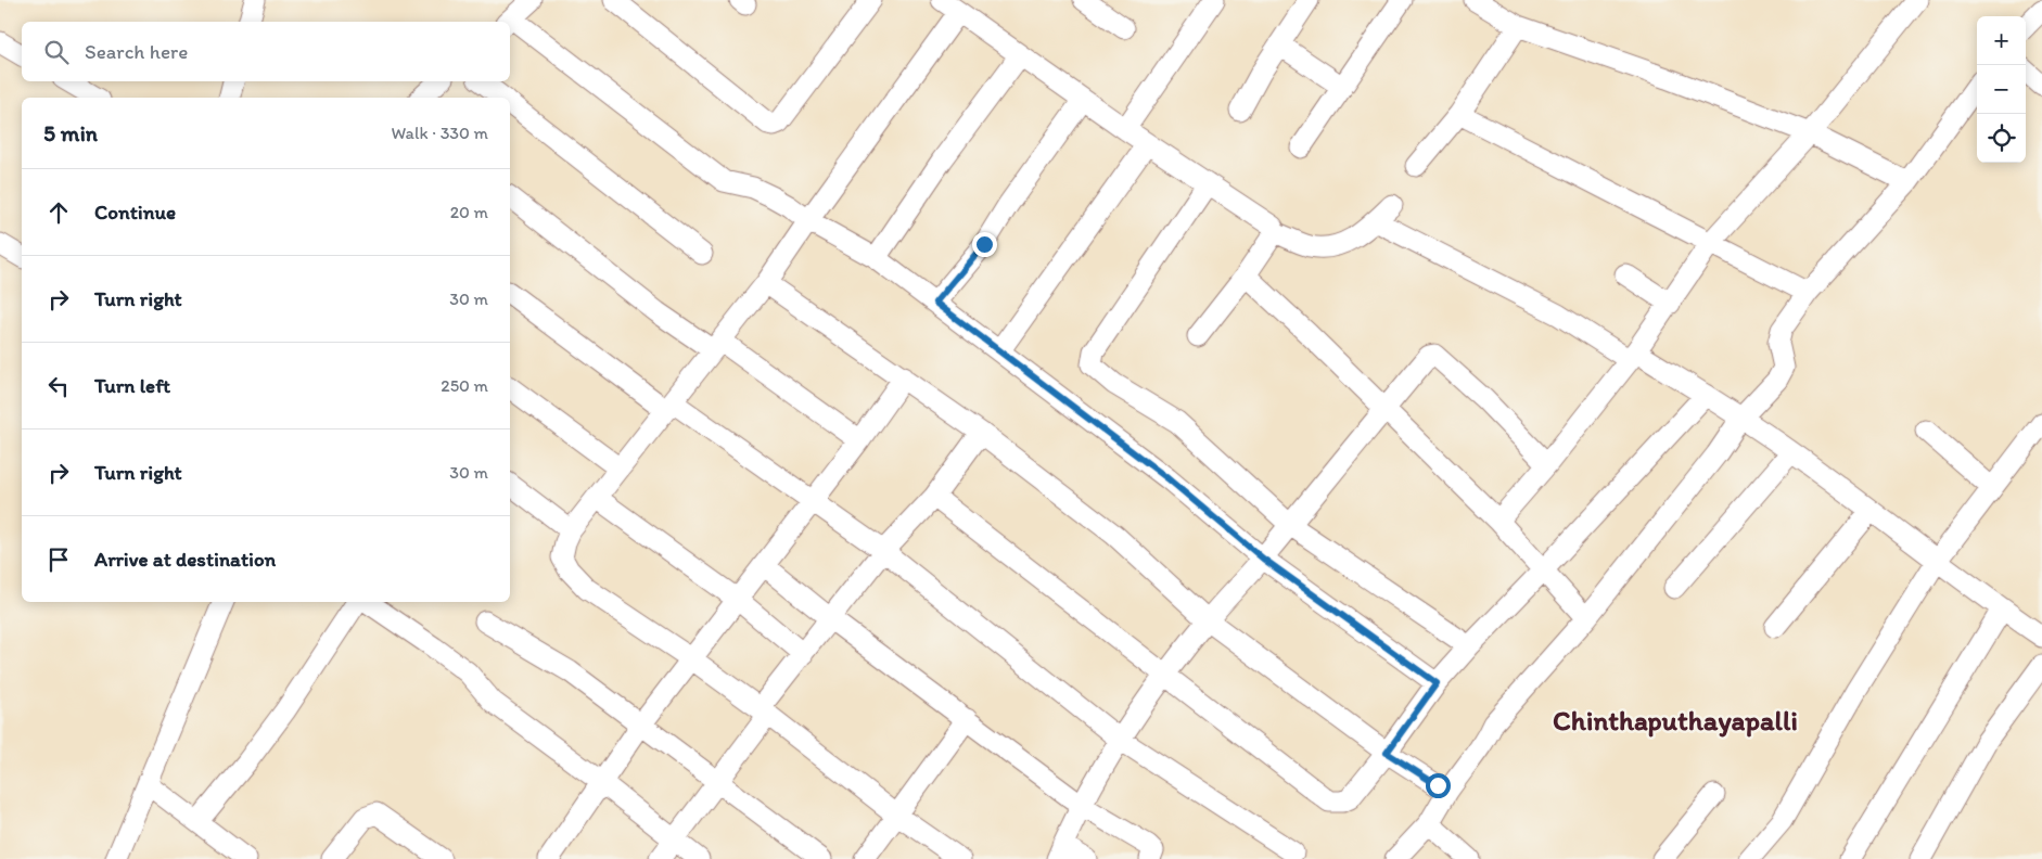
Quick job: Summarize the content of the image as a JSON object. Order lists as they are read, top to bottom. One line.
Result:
{"districts":["Chinthaputhayapalli"],"page":{"map_buttons":["+","−"],"search":"Search here","heading":["5 min","Walk · 330 m"],"list":[["Continue","20 m"],["Turn right","30 m"],["Turn left","250 m"],["Turn right","30 m"],"Arrive at destination"]}}
